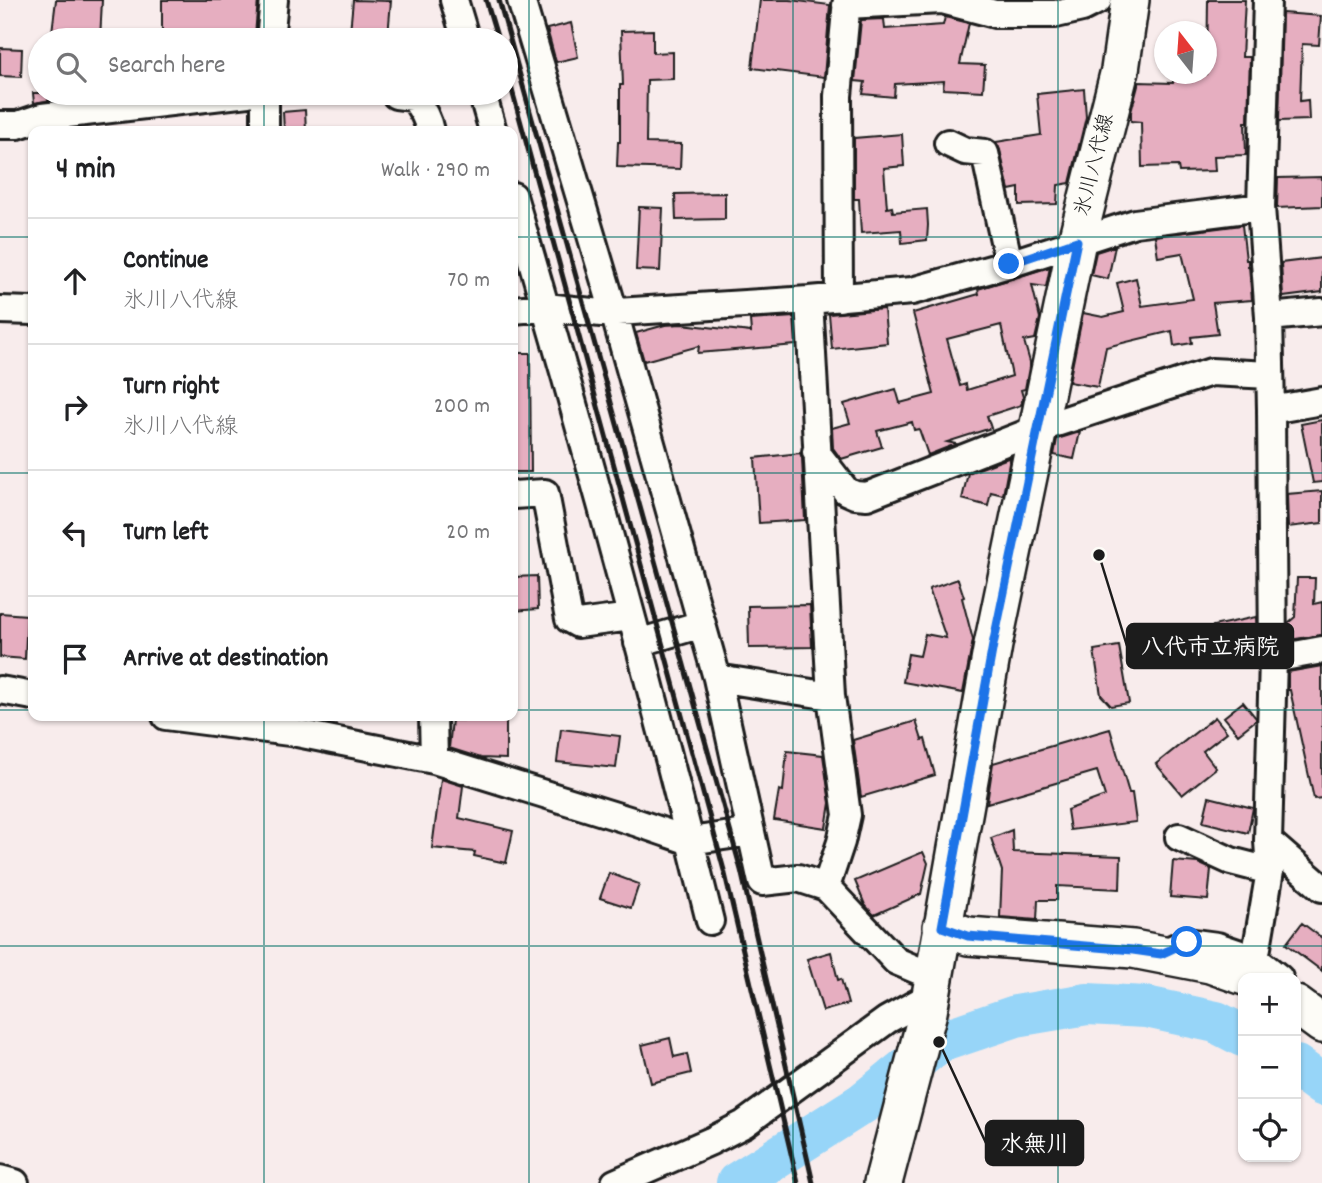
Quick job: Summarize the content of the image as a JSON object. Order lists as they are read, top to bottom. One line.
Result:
{"streets":{"main road":["氷川八代線"]},"places":["八代市立病院","水無川"],"north":"top","page":{"search":"Search here","heading":["4 min","Walk · 290 m"],"list":[["Continue","氷川八代線","70 m"],["Turn right","氷川八代線","200 m"],["Turn left","20 m"],"Arrive at destination"],"map_buttons":["+","−"]}}
